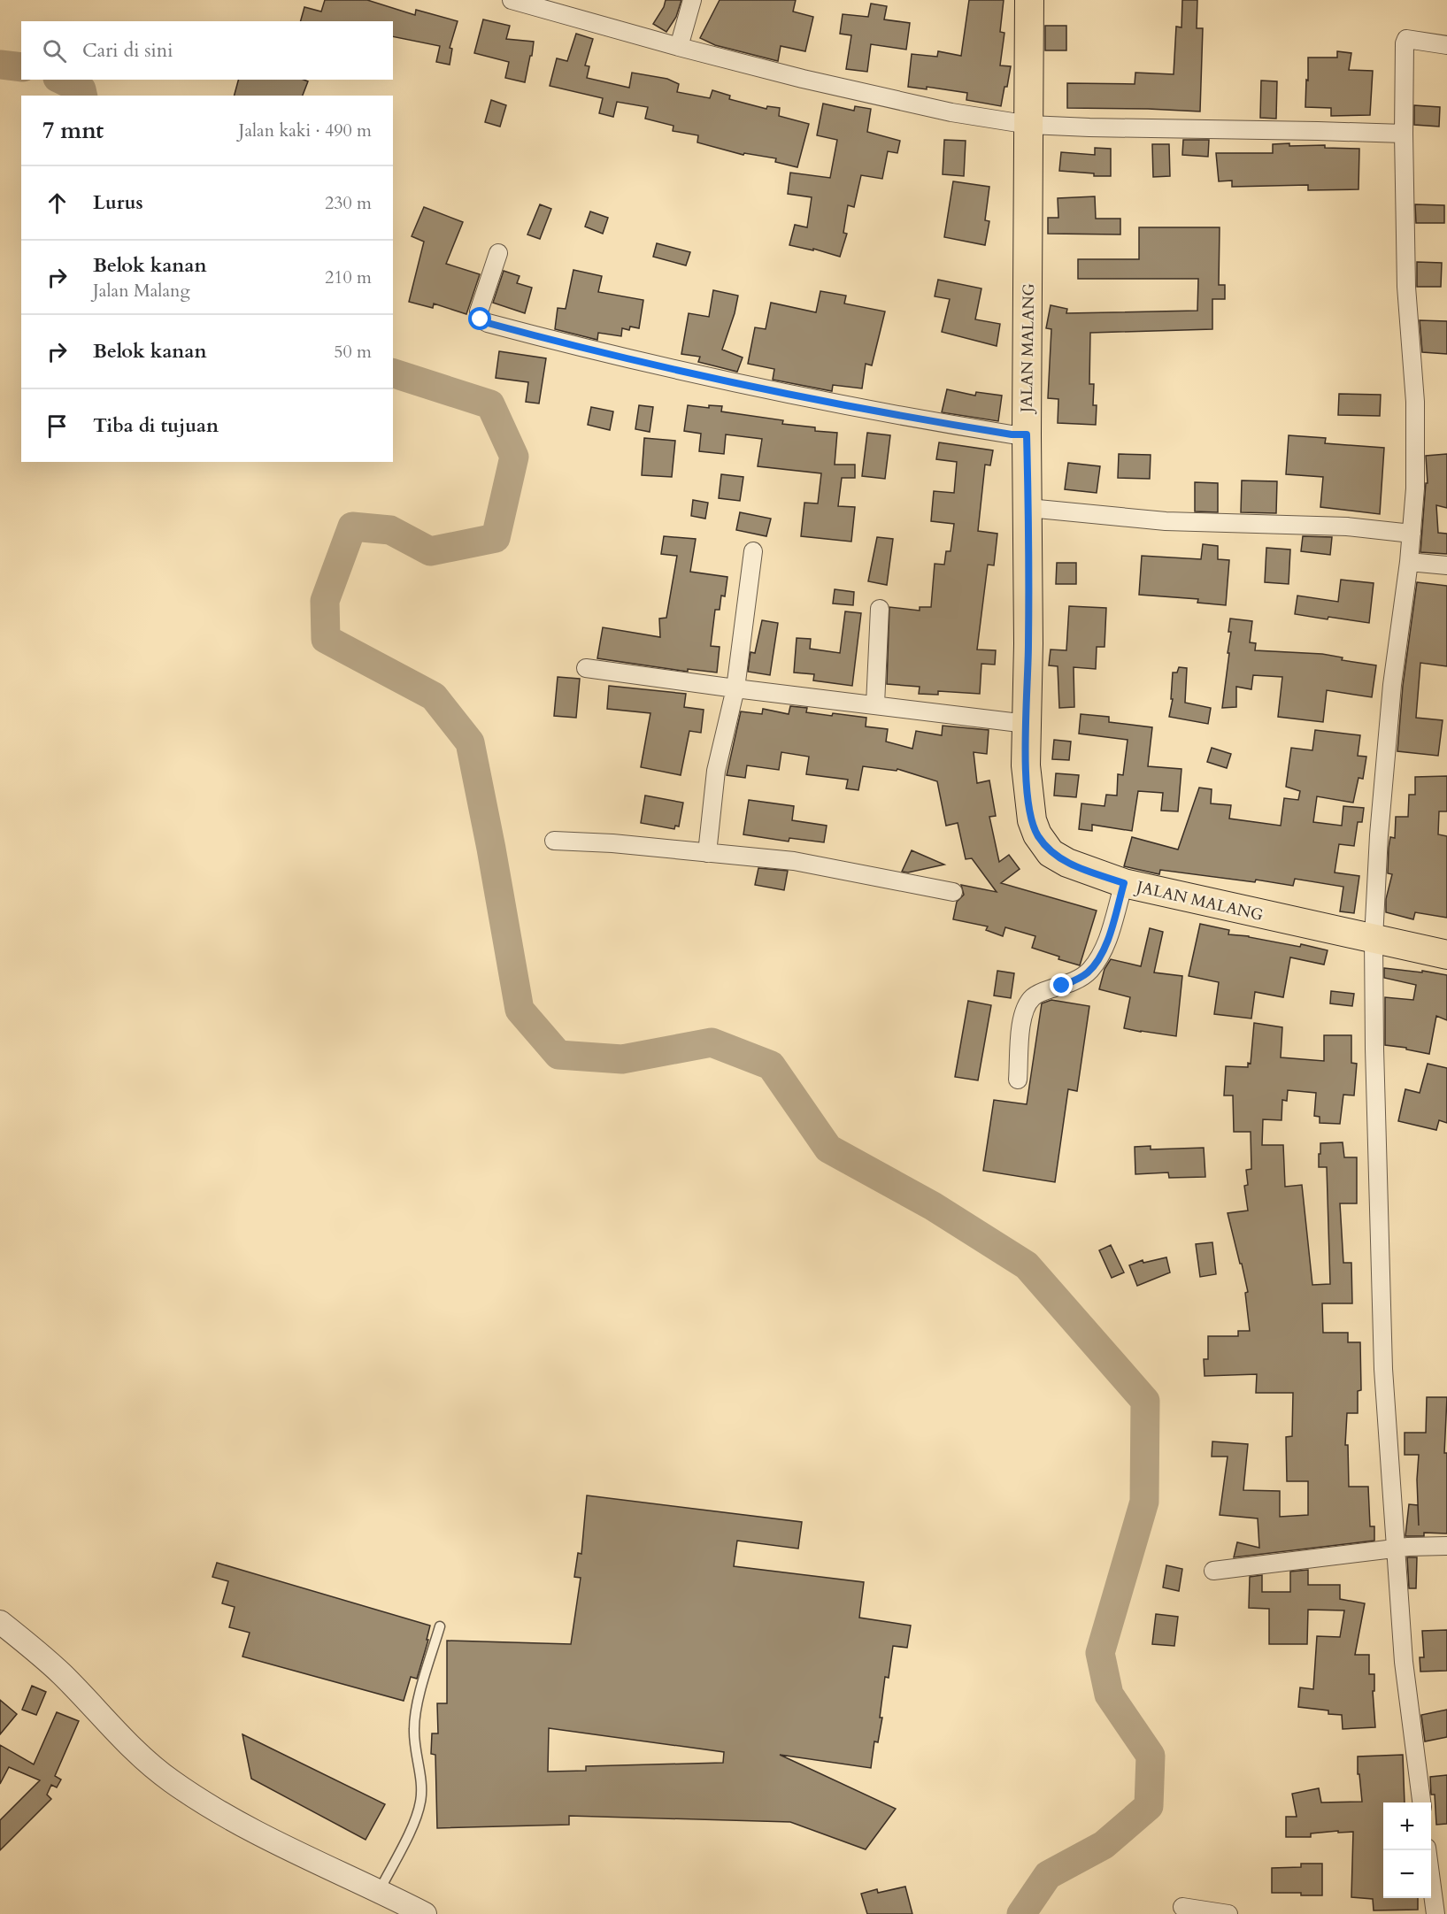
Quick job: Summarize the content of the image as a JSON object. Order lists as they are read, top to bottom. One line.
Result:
{"streets":{"main road":["JALAN MALANG"]},"page":{"search":"Cari di sini","heading":["7 mnt","Jalan kaki · 490 m"],"list":[["Lurus","230 m"],["Belok kanan","Jalan Malang","210 m"],["Belok kanan","50 m"],"Tiba di tujuan"],"map_buttons":["+","−"]}}
